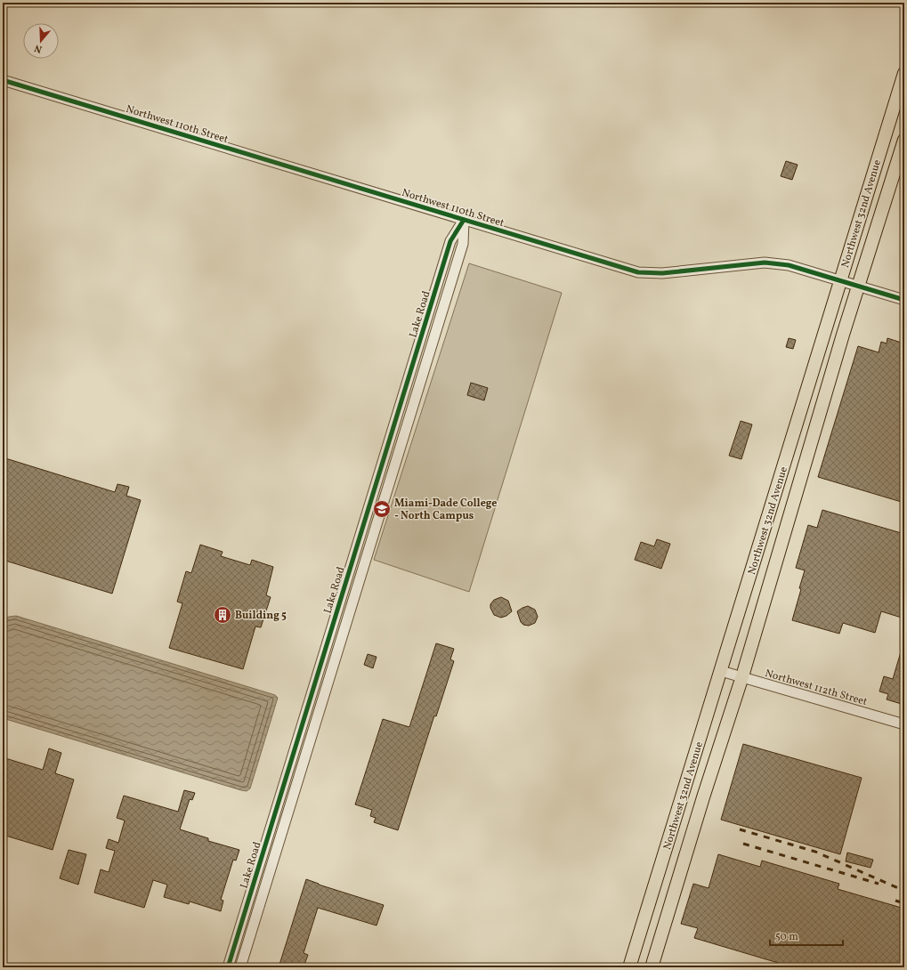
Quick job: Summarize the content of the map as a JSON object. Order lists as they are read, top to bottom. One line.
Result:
{"streets":{"main road":["Northwest 32nd Avenue"],"street":["Northwest 110th Street","Lake Road","Northwest 112th Street"]},"crossings":[["Northwest 110th Street","Northwest 32nd Avenue"],["Northwest 110th Street","Lake Road"],["Northwest 32nd Avenue","Northwest 112th Street"]],"places":{"school or university":["Miami-Dade College - North Campus"],"building":["Building 5"]},"scale_bar":"50 m","north":"bottom"}
